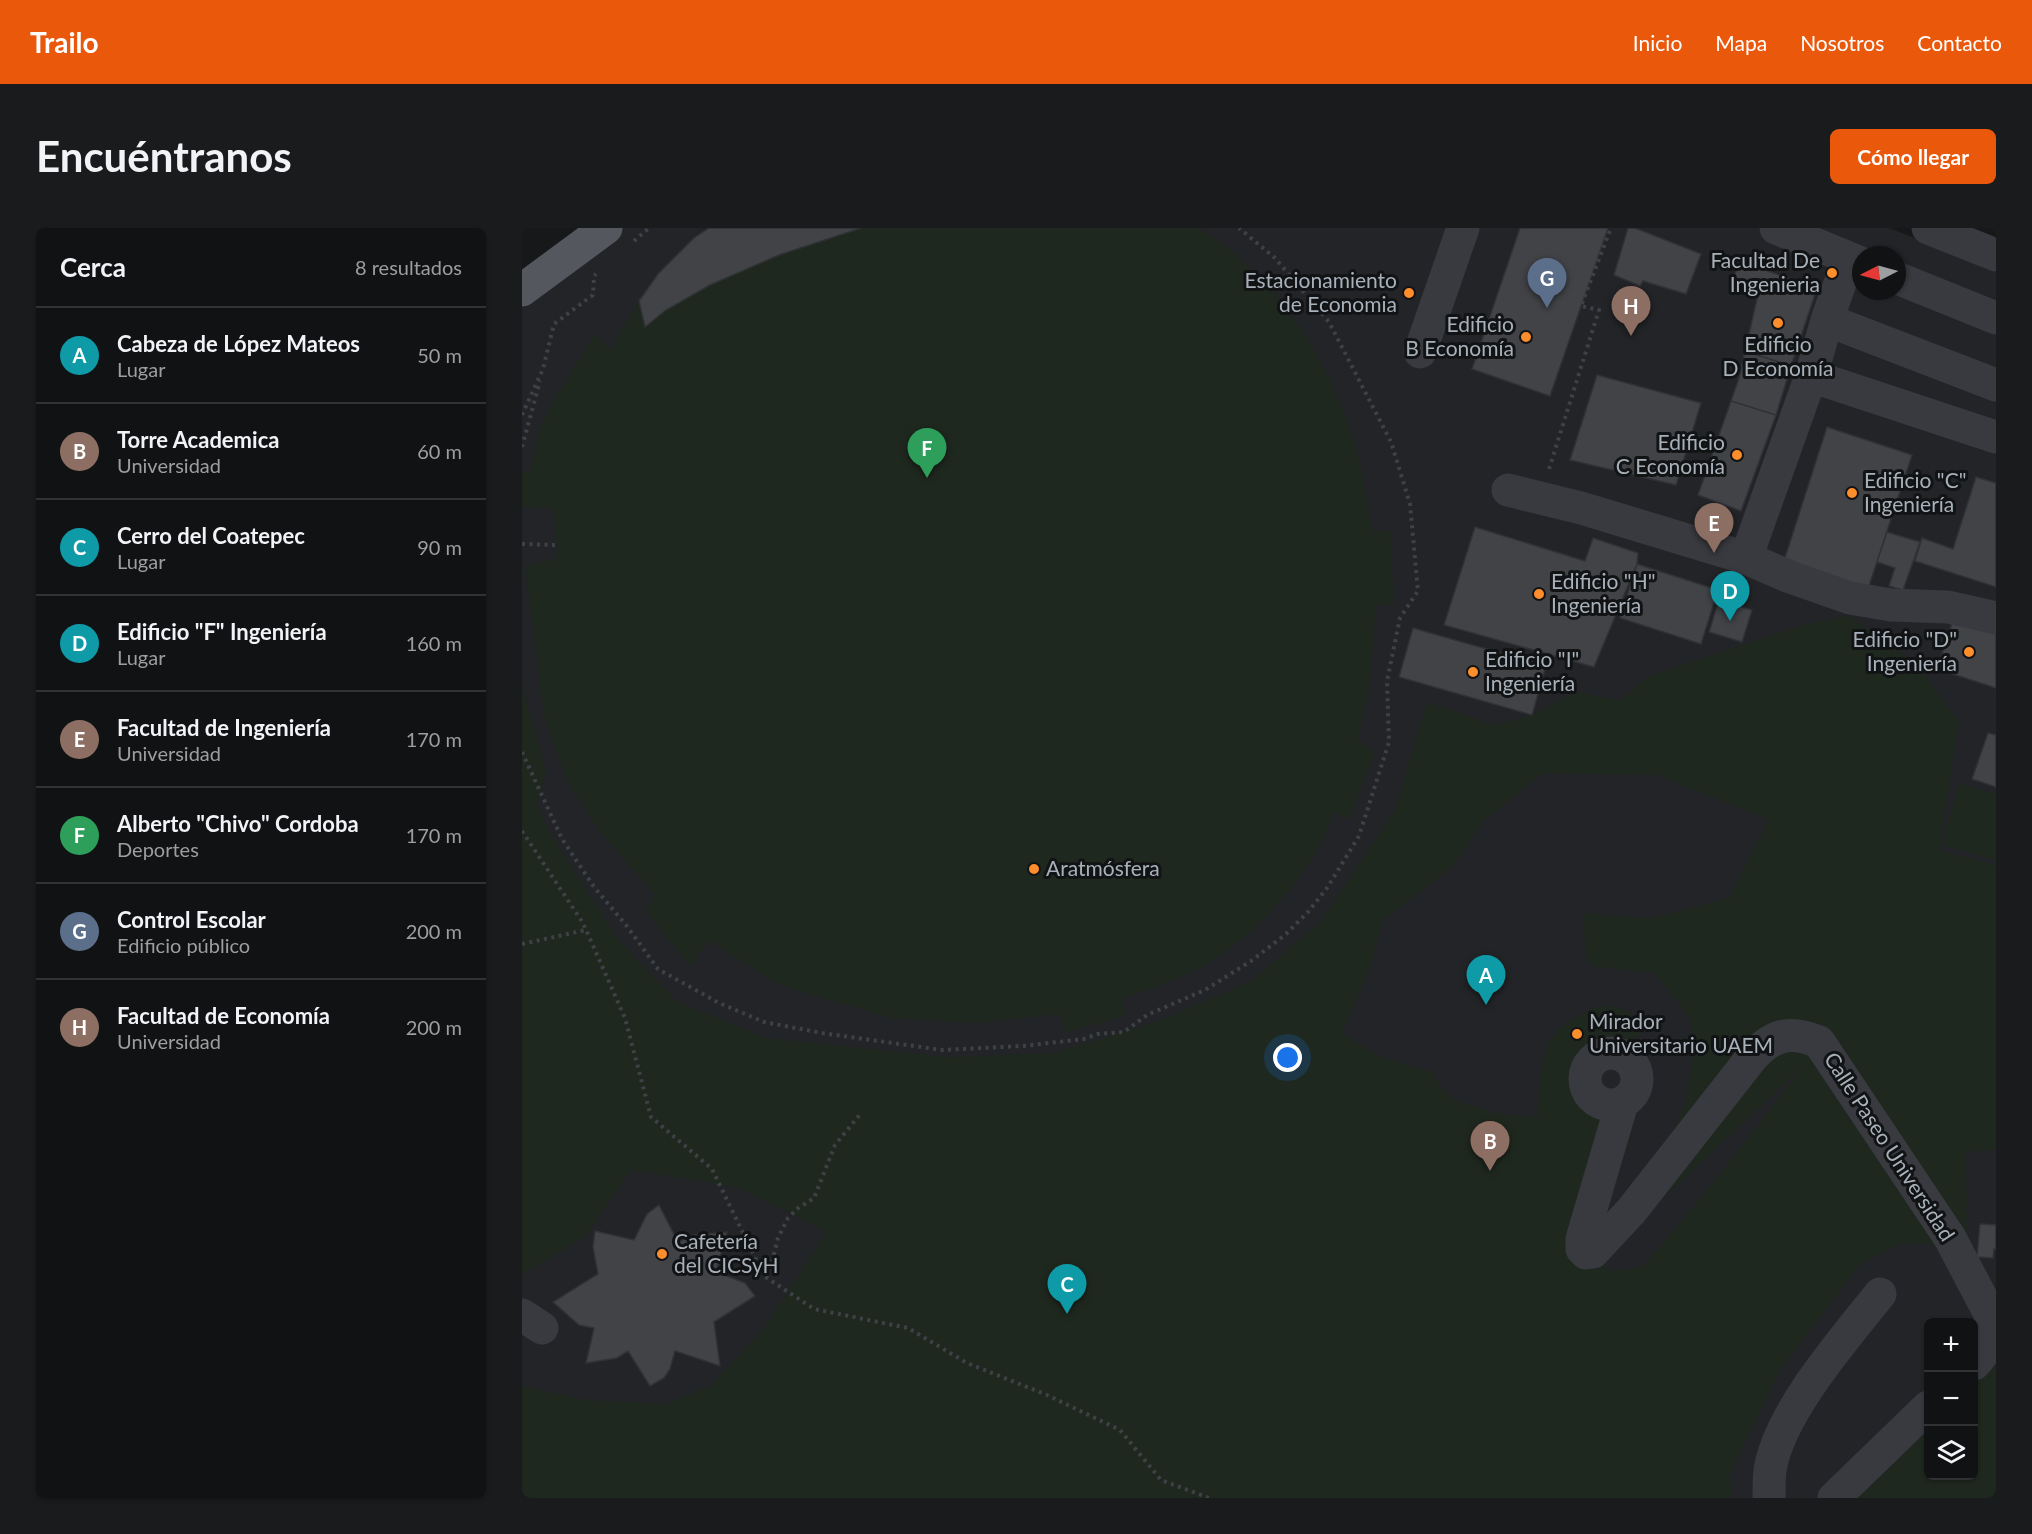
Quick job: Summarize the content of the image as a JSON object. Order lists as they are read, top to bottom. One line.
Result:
{"streets":{"street":["Calle Paseo Universidad"]},"places":["Facultad De Ingenieria","Estacionamiento de Economia","Edificio D Economía","Edificio B Economía","Edificio C Economía","Edificio \"C\" Ingeniería","Edificio \"H\" Ingeniería","Edificio \"D\" Ingeniería","Edificio \"I\" Ingeniería","Aratmósfera","Mirador Universitario UAEM","Cafetería del CICSyH"],"north":"left","page":{"header":"Trailo","nav":["Inicio","Mapa","Nosotros","Contacto"],"buttons":"Cómo llegar","title":"Encuéntranos","heading":["Cerca","8 resultados"],"pins":["G","H","F","E","D","A","B","C"],"list":[{"mark":"A","name":"Cabeza de López Mateos","note":"Lugar","value":"50 m"},{"mark":"B","name":"Torre Academica","note":"Universidad","value":"60 m"},{"mark":"C","name":"Cerro del Coatepec","note":"Lugar","value":"90 m"},{"mark":"D","name":"Edificio \"F\" Ingeniería","note":"Lugar","value":"160 m"},{"mark":"E","name":"Facultad de Ingeniería","note":"Universidad","value":"170 m"},{"mark":"F","name":"Alberto \"Chivo\" Cordoba","note":"Deportes","value":"170 m"},{"mark":"G","name":"Control Escolar","note":"Edificio público","value":"200 m"},{"mark":"H","name":"Facultad de Economía","note":"Universidad","value":"200 m"}],"map_buttons":["+","−"]}}
